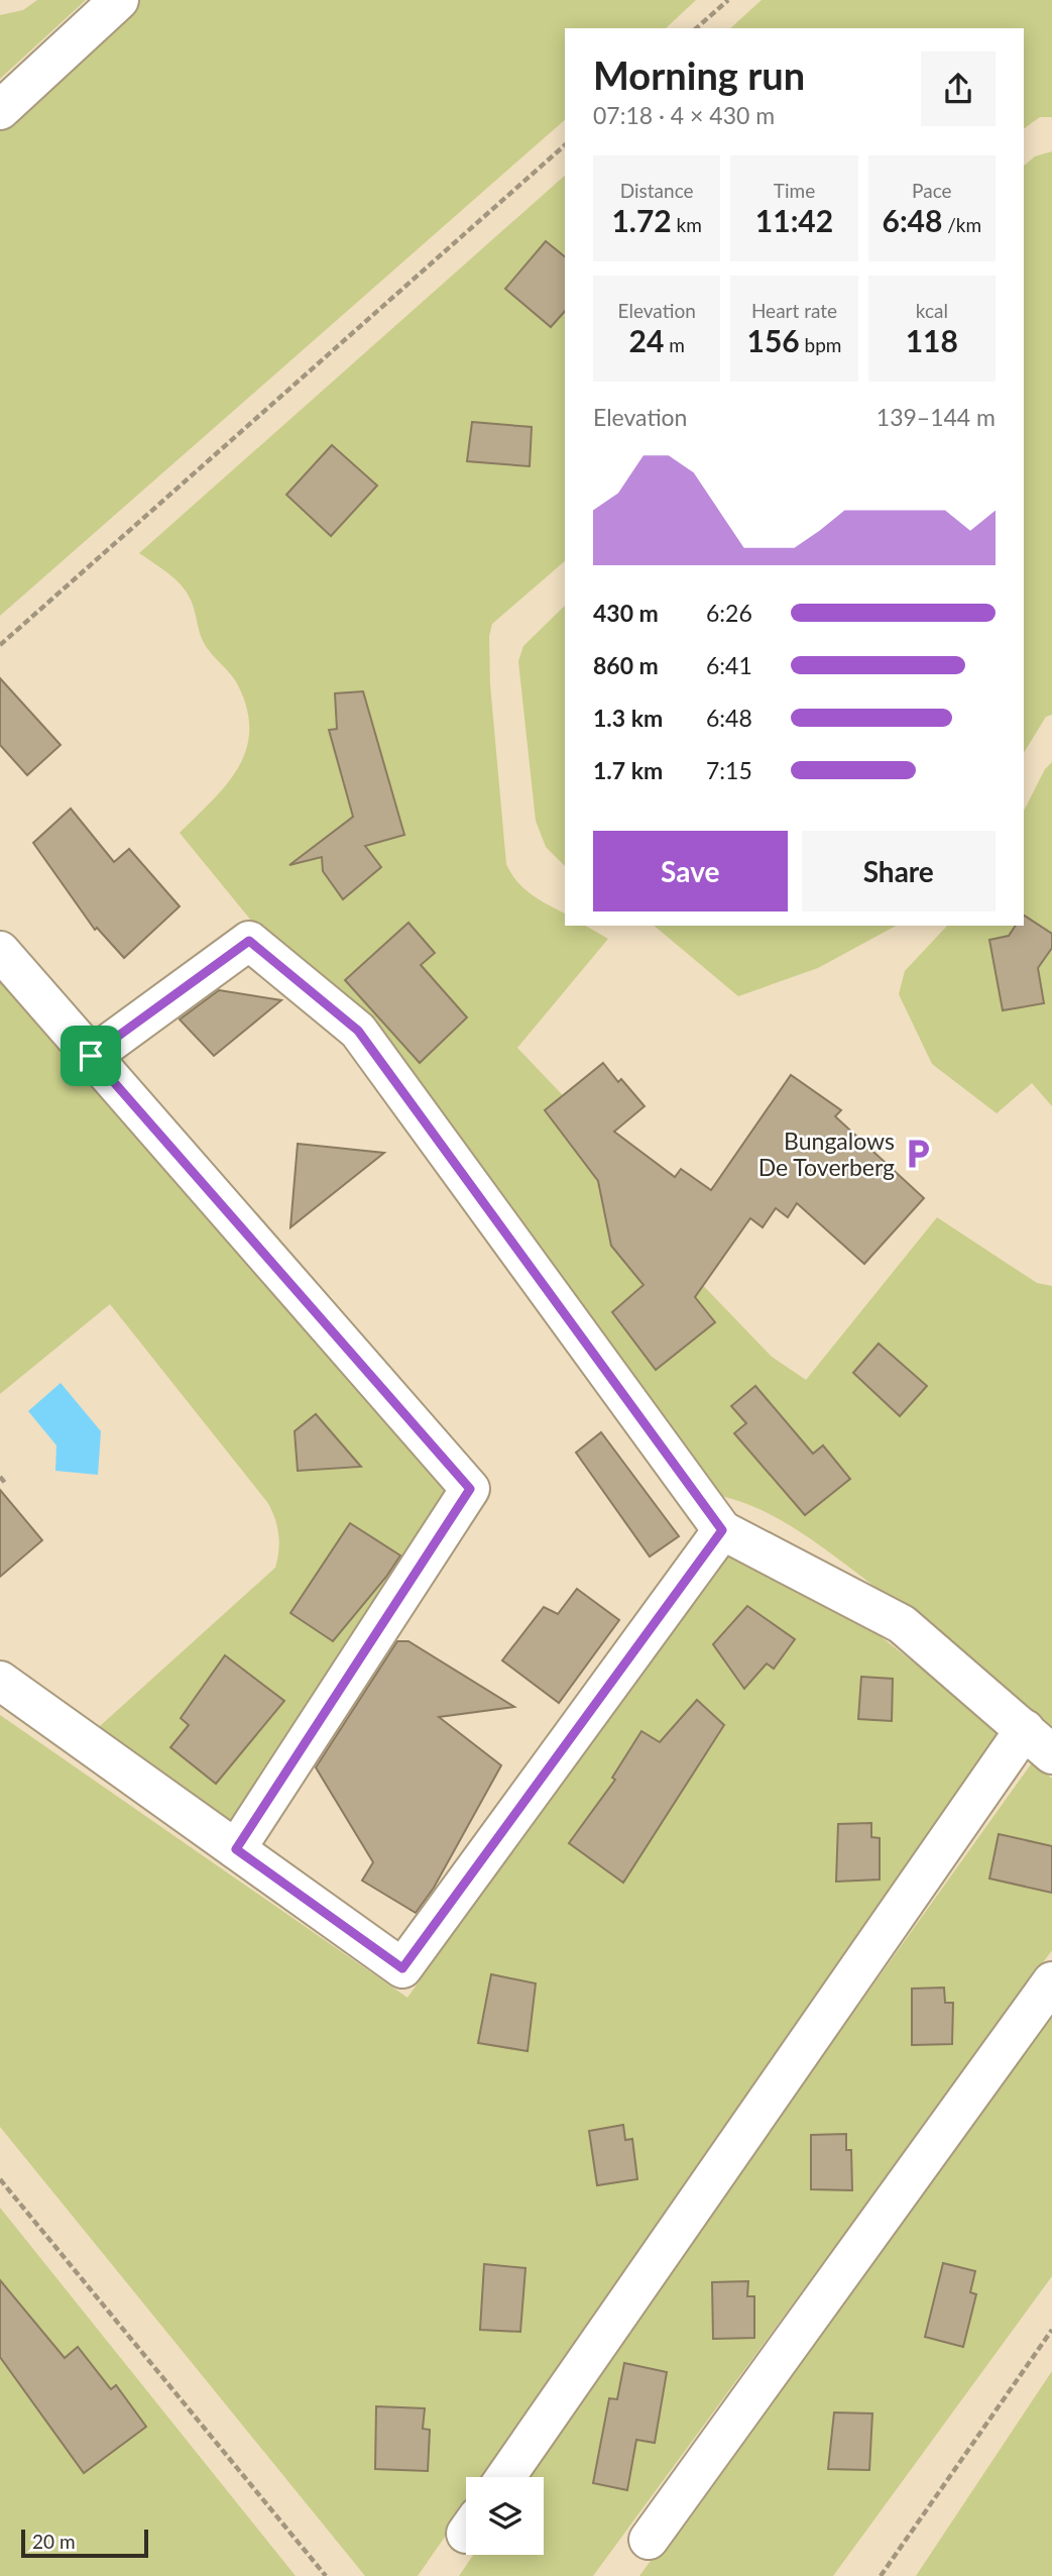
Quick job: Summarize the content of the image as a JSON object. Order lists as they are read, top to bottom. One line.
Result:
{"places":{"parking":["Bungalows De Toverberg"]},"scale_bar":"20 m","page":{"heading":["Morning run","07:18 · 4 × 430 m"],"stats":[["Distance","1.72 km"],["Time","11:42"],["Pace","6:48 /km"],["Elevation","24 m"],["Heart rate","156 bpm"],["kcal","118"]],"chart":["Elevation","139–144 m"],"list":[{"name":"430 m","note":"6:26"},{"name":"860 m","note":"6:41"},{"name":"1.3 km","note":"6:48"},{"name":"1.7 km","note":"7:15"}],"buttons":["Save","Share"],"scale":"20 m"}}
